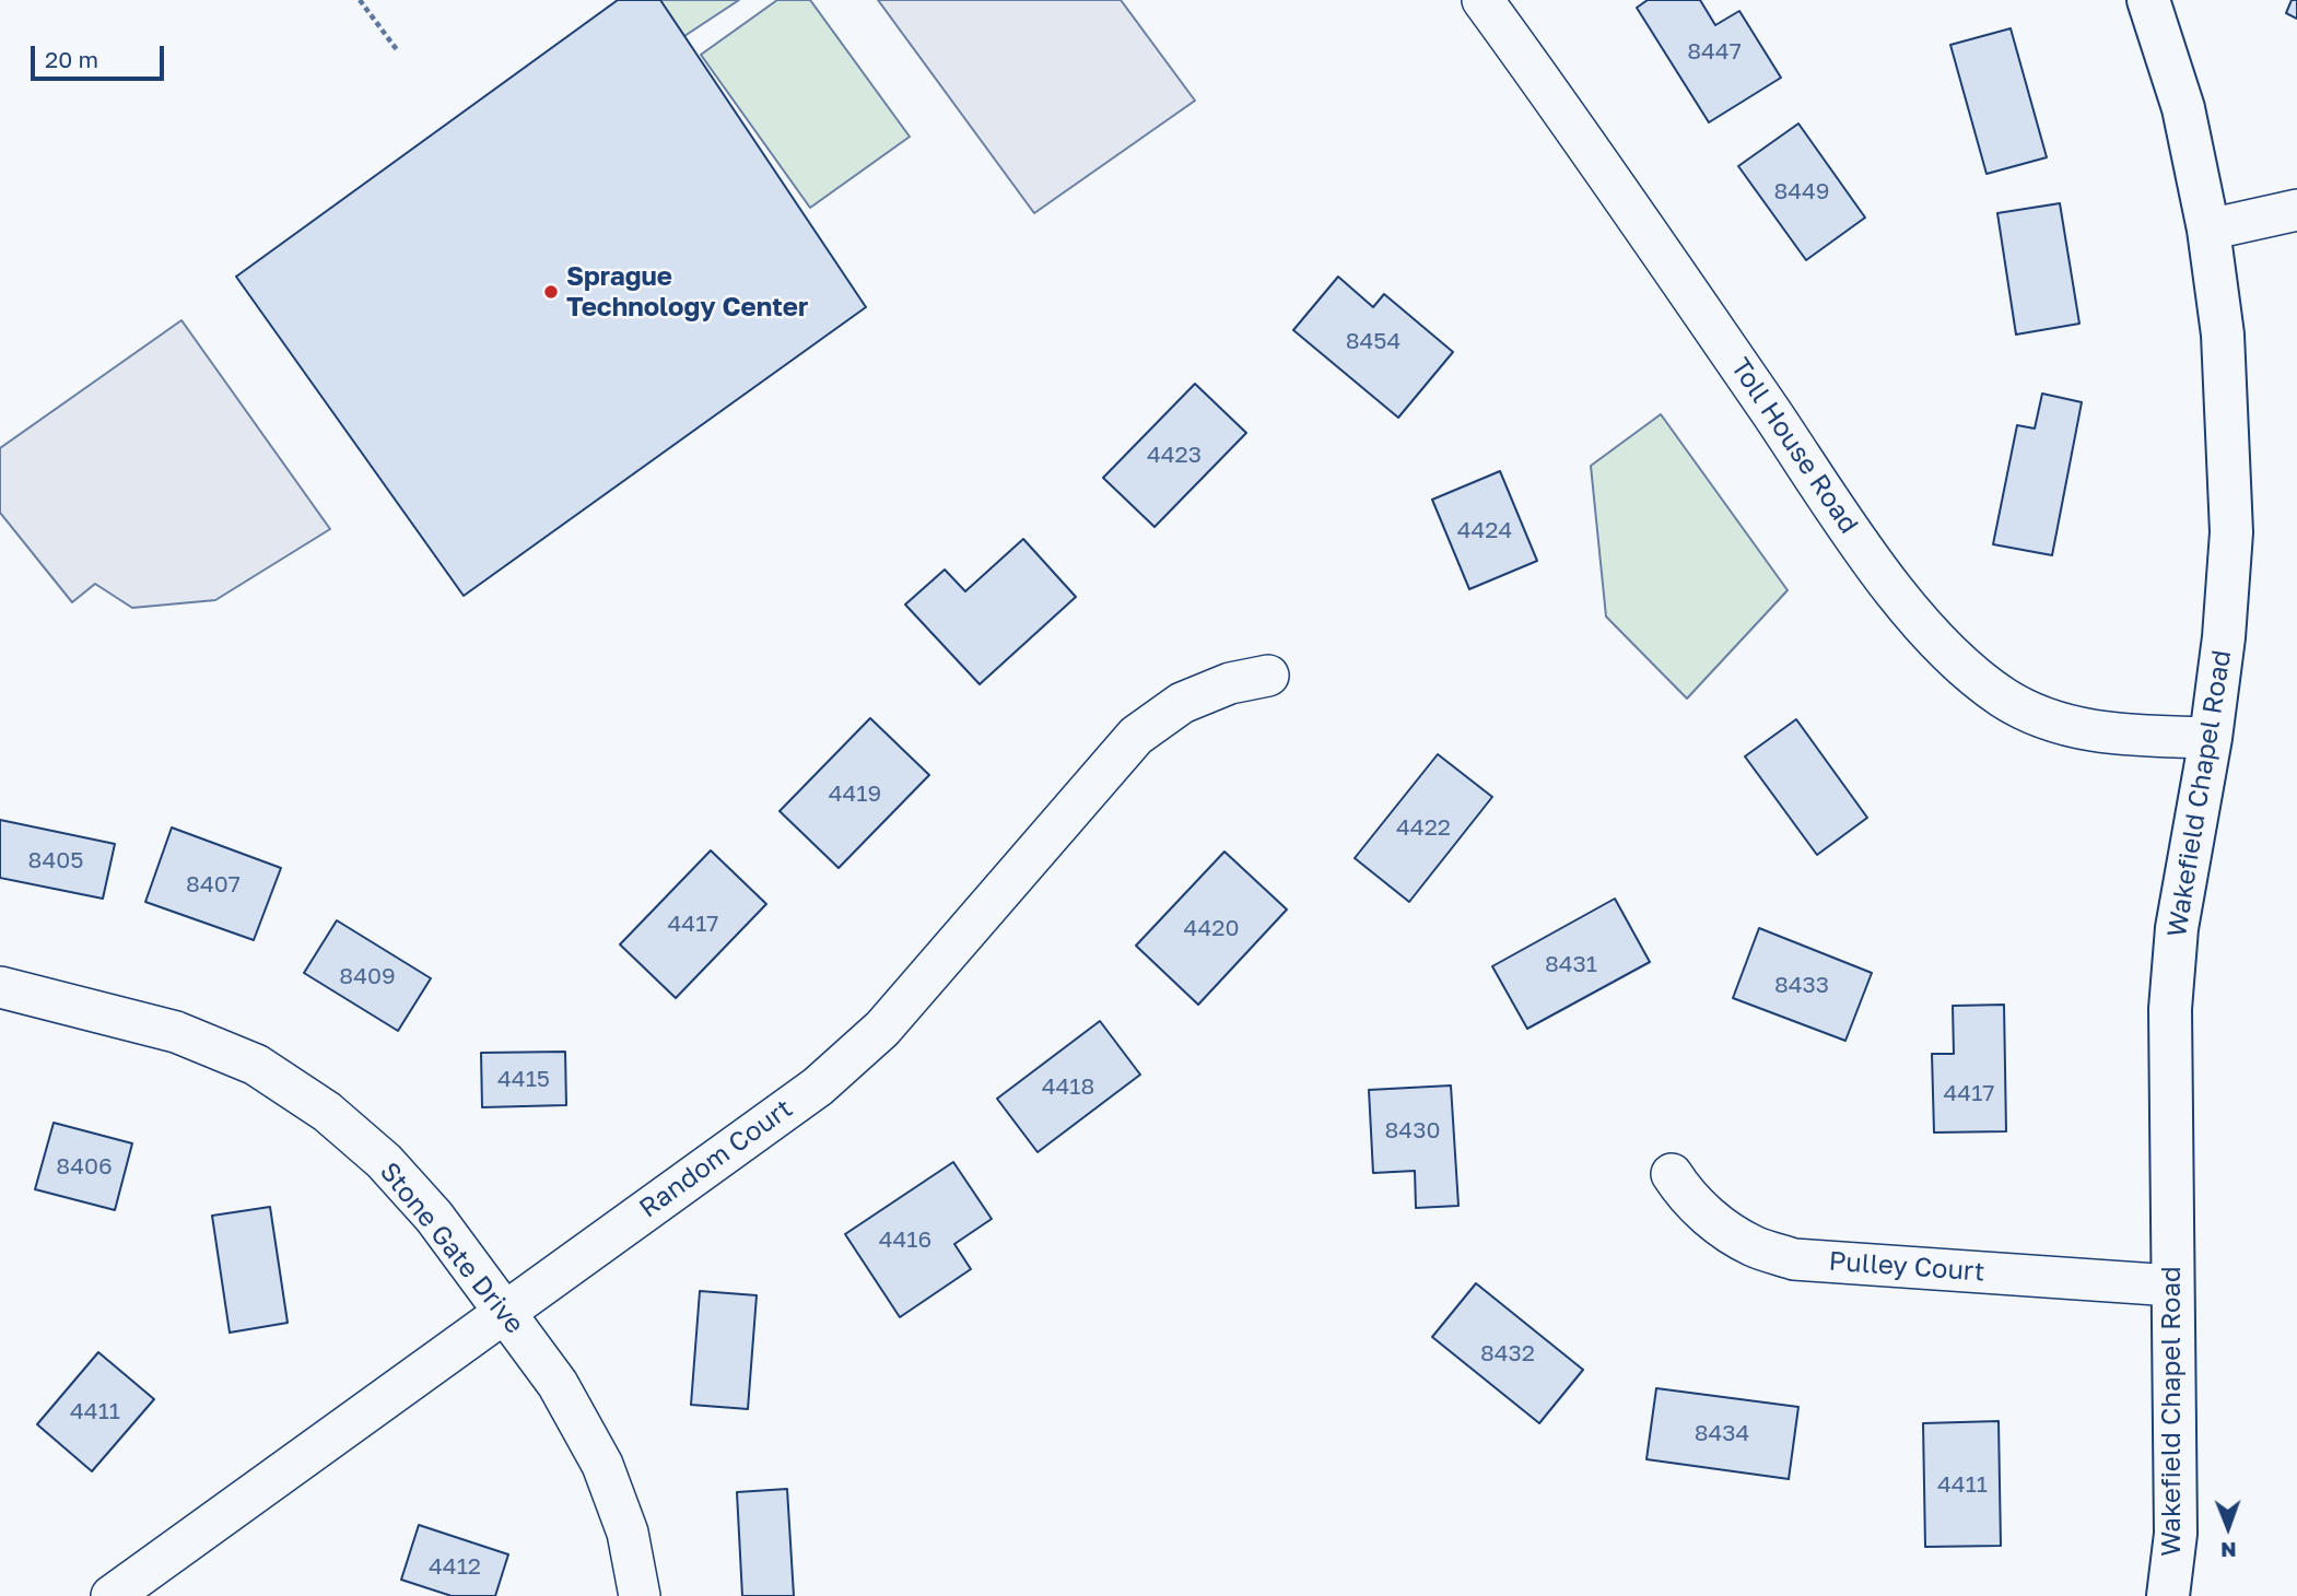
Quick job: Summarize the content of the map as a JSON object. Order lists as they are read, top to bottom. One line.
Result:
{"streets":{"main road":["Wakefield Chapel Road"],"street":["Toll House Road","Random Court","Stone Gate Drive","Pulley Court"]},"crossings":[["Toll House Road","Wakefield Chapel Road"],["Wakefield Chapel Road","Pulley Court"],["Random Court","Stone Gate Drive"]],"places":["Sprague Technology Center"],"house_numbers":["8447","8449","8454","4423","4424","4419","4422","8405","8407","4417","4420","8431","8409","8433","4415","4418","4417","8430","8406","4416","8432","4411","8434","4411","4412"],"scale_bar":"20 m","north":"bottom"}
